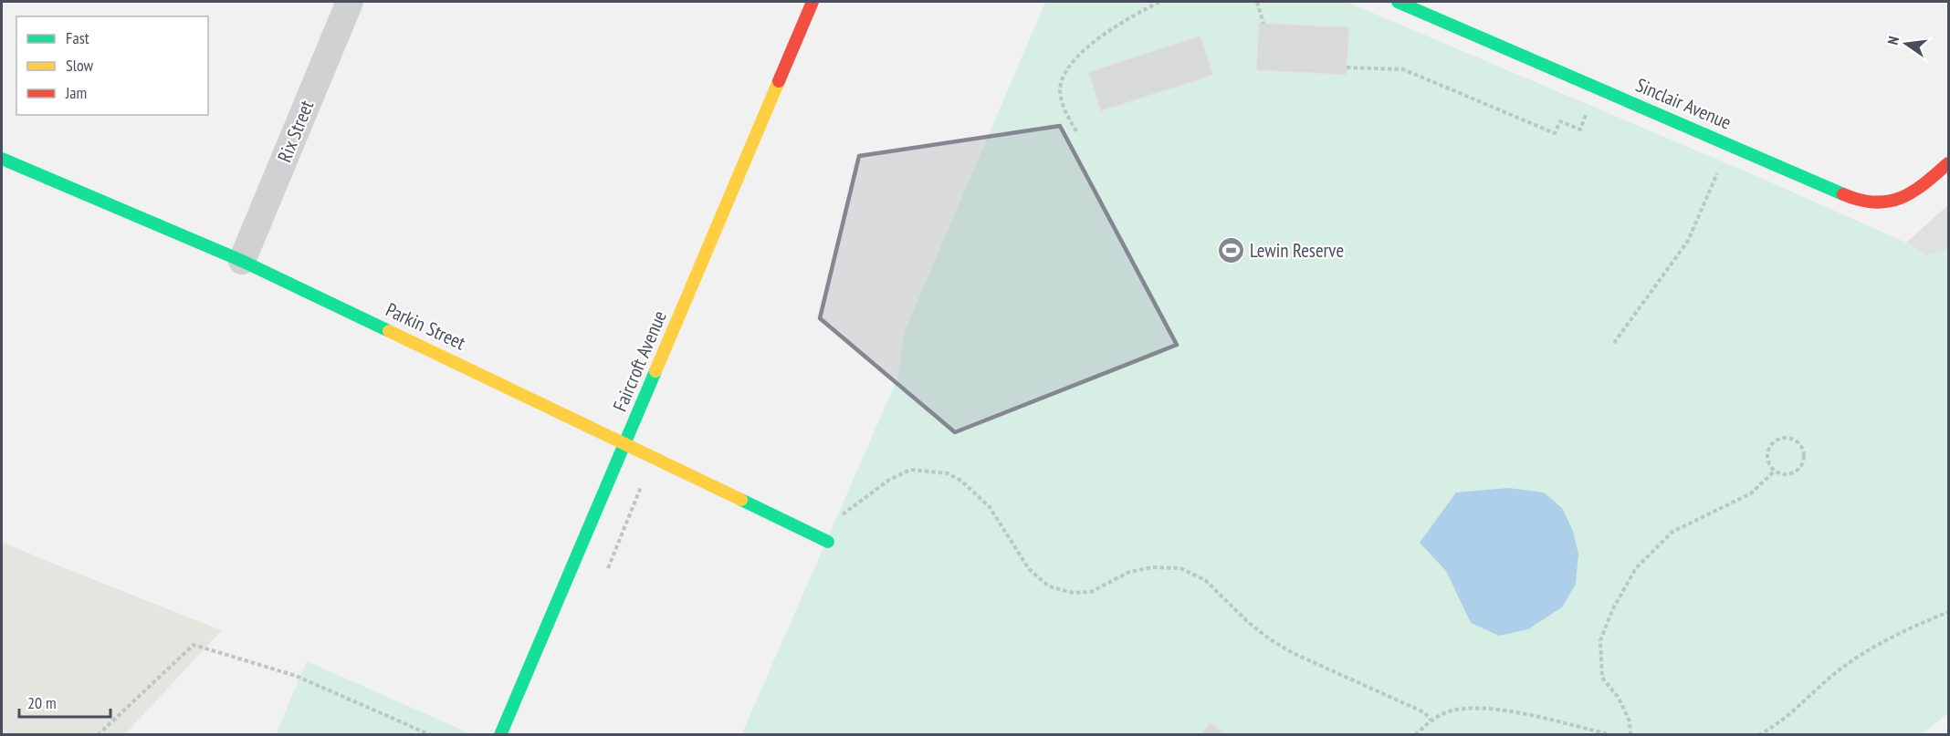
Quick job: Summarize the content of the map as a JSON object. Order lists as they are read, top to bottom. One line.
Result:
{"streets":{"street":["Sinclair Avenue","Rix Street","Parkin Street","Faircroft Avenue"]},"crossings":[["Rix Street","Parkin Street"],["Parkin Street","Faircroft Avenue"]],"places":{"sports":["Lewin Reserve"]},"legend":["Fast","Slow","Jam"],"scale_bar":"20 m","north":"left"}
